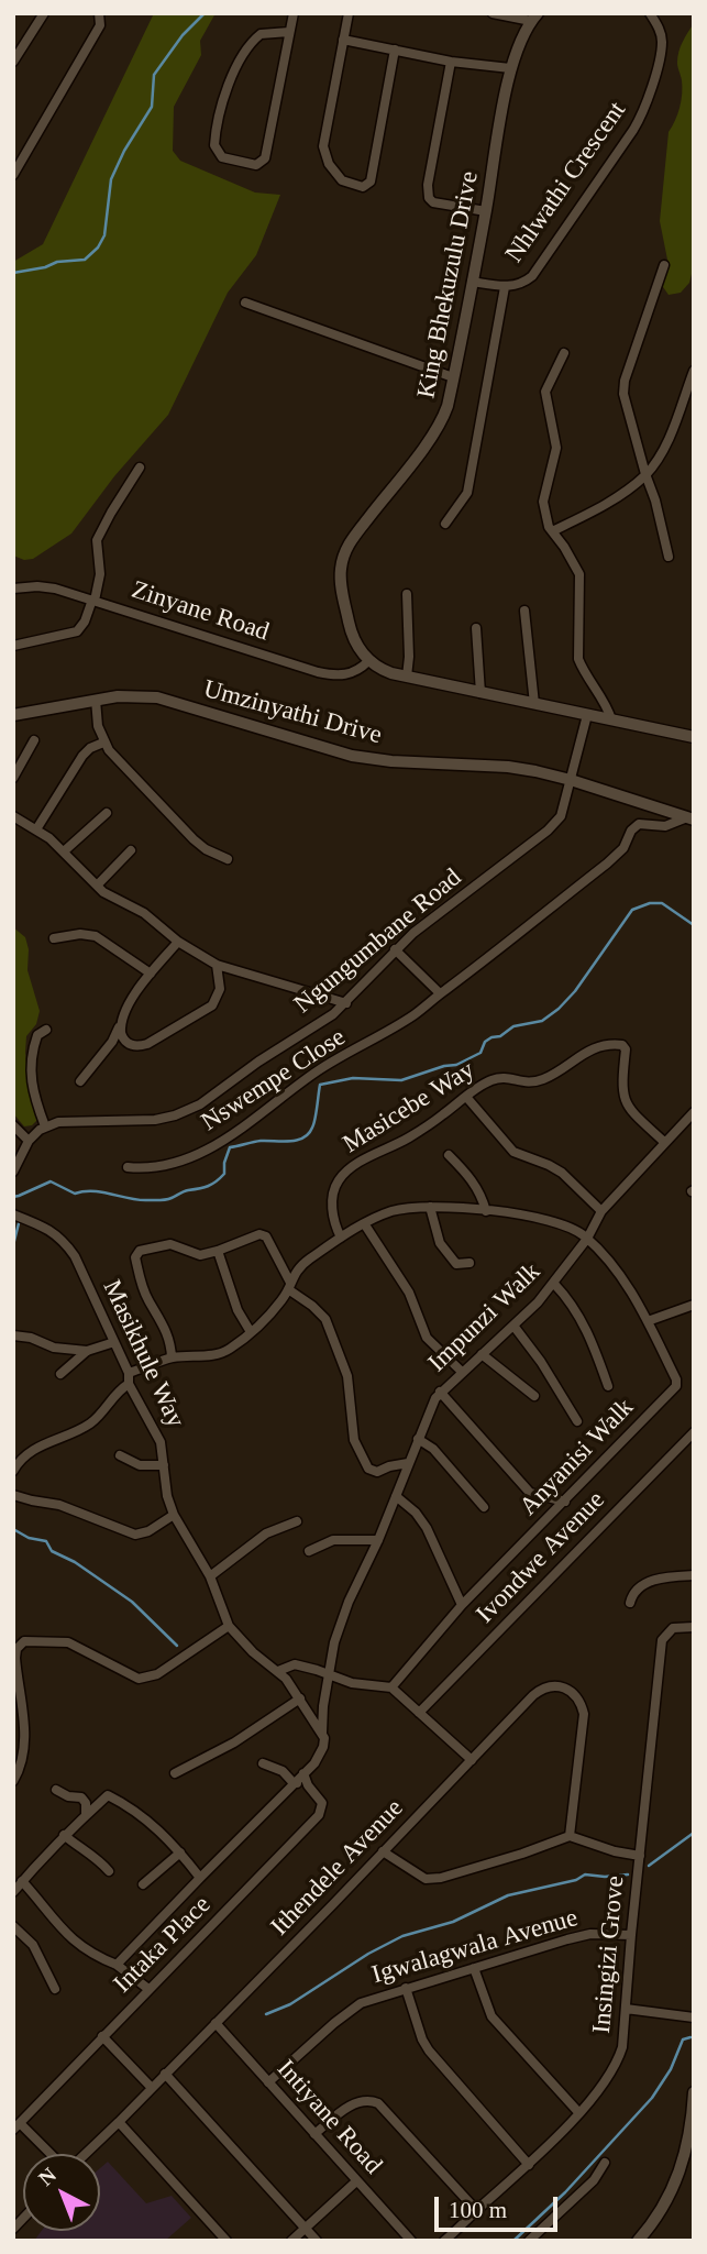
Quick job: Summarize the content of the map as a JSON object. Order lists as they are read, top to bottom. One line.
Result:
{"streets":{"street":["Nhlwathi Crescent","King Bhekuzulu Drive","Zinyane Road","Umzinyathi Drive","Ngungumbane Road","Nswempe Close","Masicebe Way","Impunzi Walk","Masikhule Way","Anyanisi Walk","Ivondwe Avenue","Ithendele Avenue","Intaka Place","Igwalagwala Avenue","Insingizi Grove","Intiyane Road"]},"crossings":[["Nhlwathi Crescent","King Bhekuzulu Drive"],["King Bhekuzulu Drive","Zinyane Road"],["Umzinyathi Drive","Ngungumbane Road"],["Umzinyathi Drive","Nswempe Close"],["Masicebe Way","Impunzi Walk"],["Impunzi Walk","Masikhule Way"],["Impunzi Walk","Anyanisi Walk"],["Ithendele Avenue","Intiyane Road"],["Igwalagwala Avenue","Insingizi Grove"],["Igwalagwala Avenue","Intiyane Road"]],"scale_bar":"100 m","north":"top left"}
